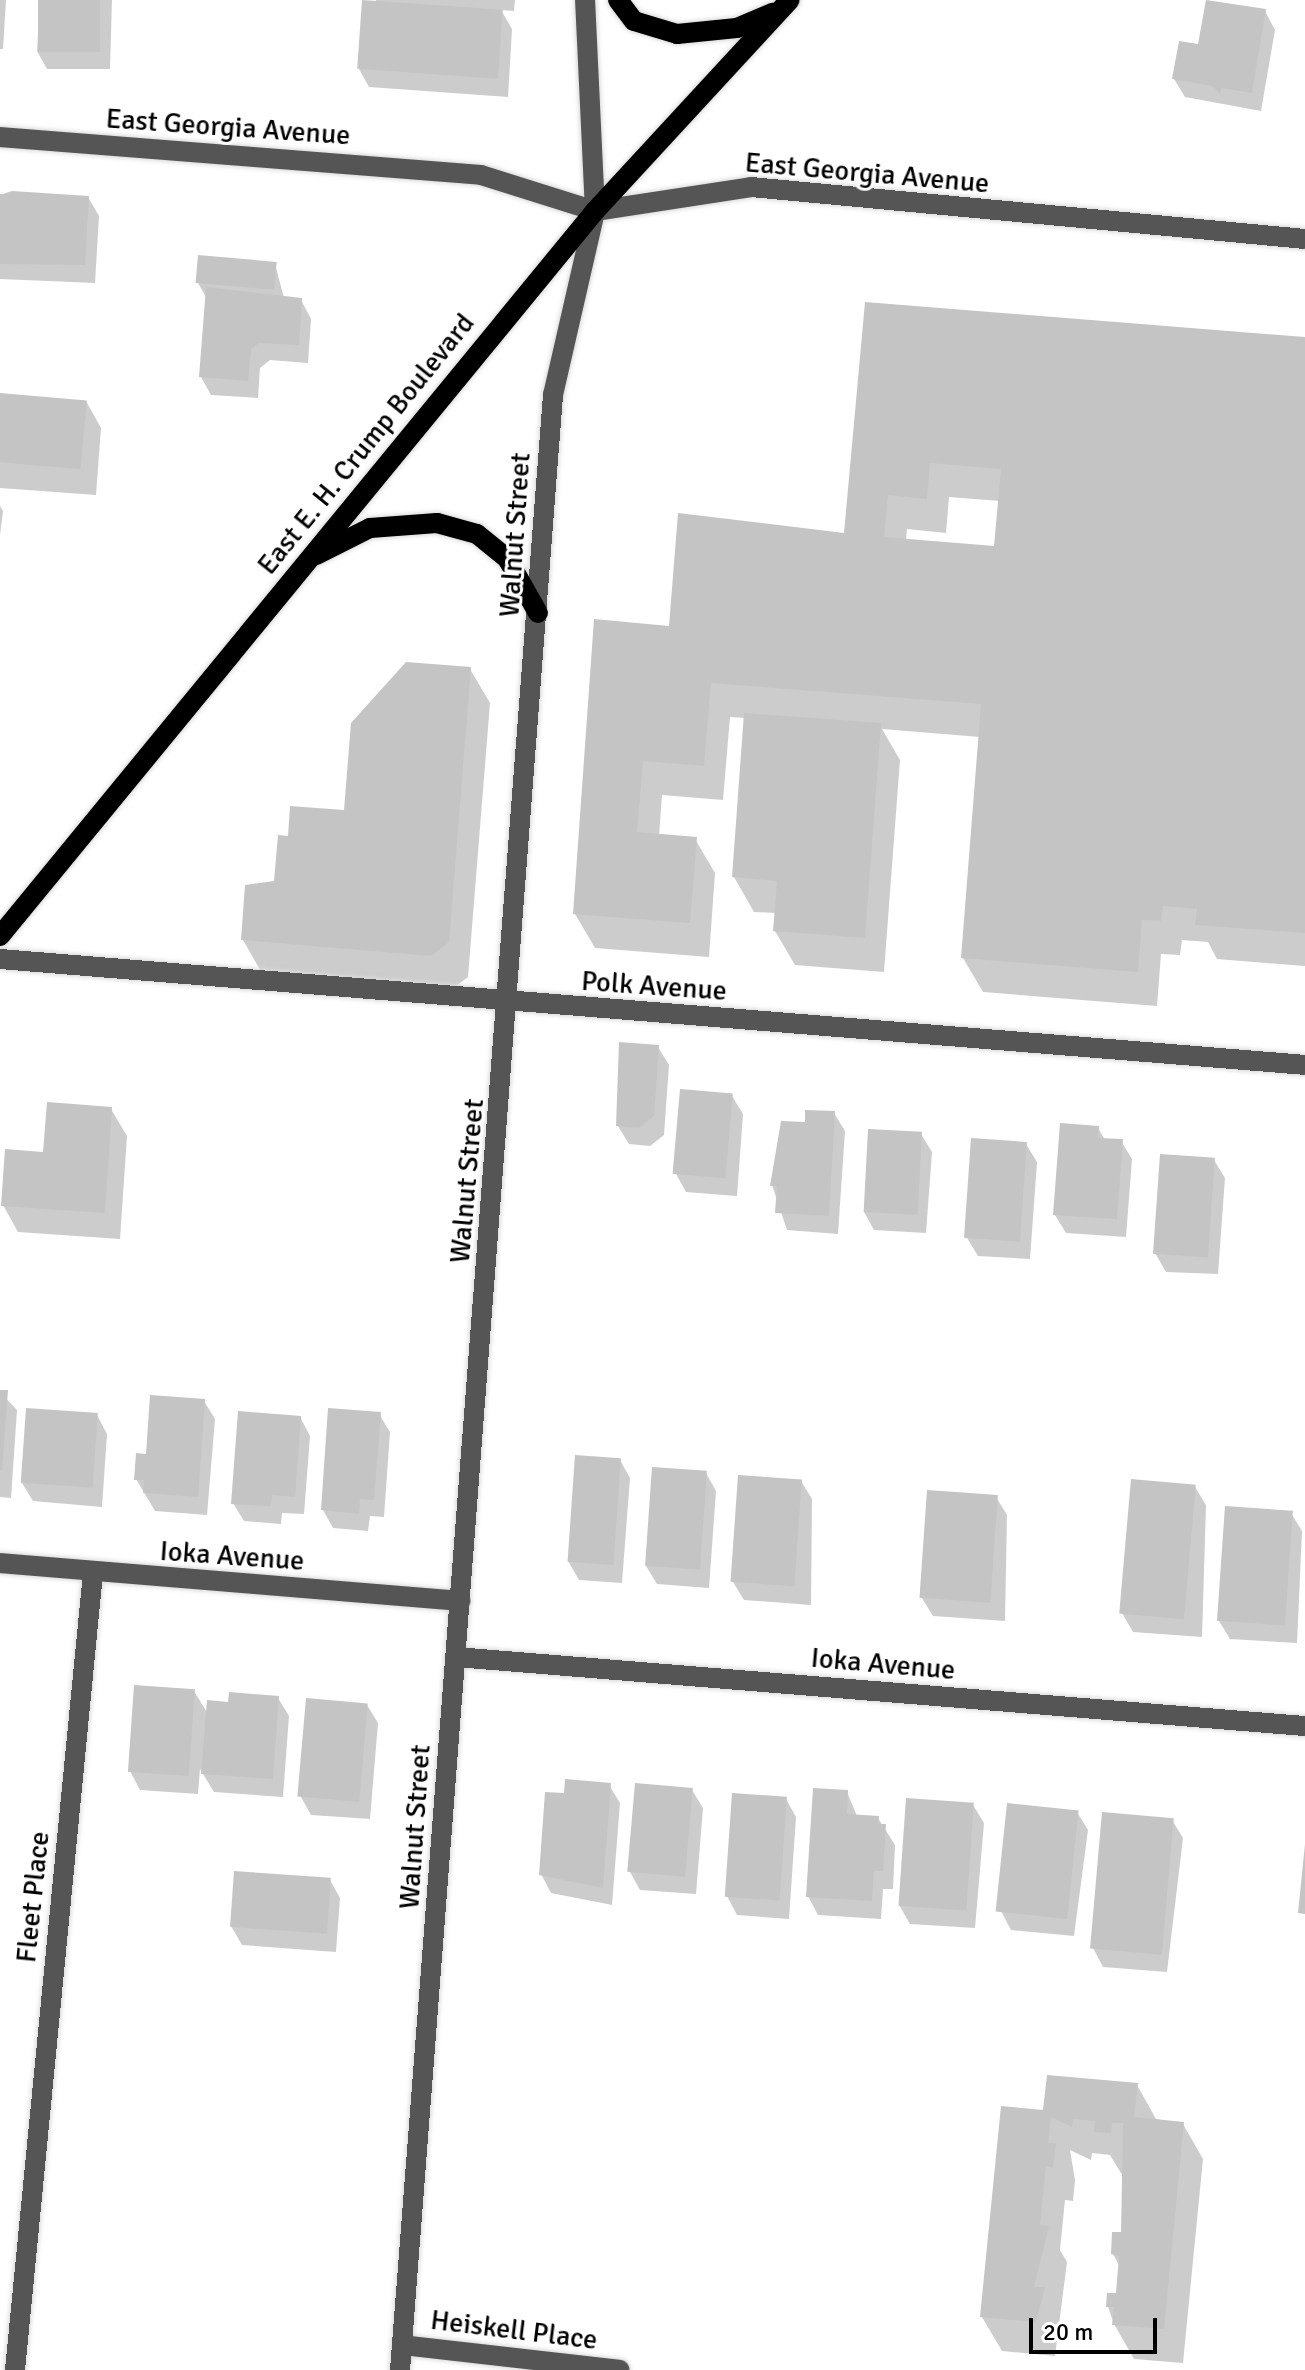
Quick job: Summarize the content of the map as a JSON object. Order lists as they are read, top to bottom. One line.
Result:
{"streets":{"main road":["East E. H. Crump Boulevard"],"street":["East Georgia Avenue","Walnut Street","Polk Avenue","Ioka Avenue","Fleet Place","Heiskell Place"]},"crossings":[["East Georgia Avenue","East E. H. Crump Boulevard"],["East Georgia Avenue","Walnut Street"],["East E. H. Crump Boulevard","Walnut Street"],["Walnut Street","Polk Avenue"],["Walnut Street","Ioka Avenue"],["Walnut Street","Heiskell Place"],["Ioka Avenue","Fleet Place"]],"scale_bar":"20 m"}
